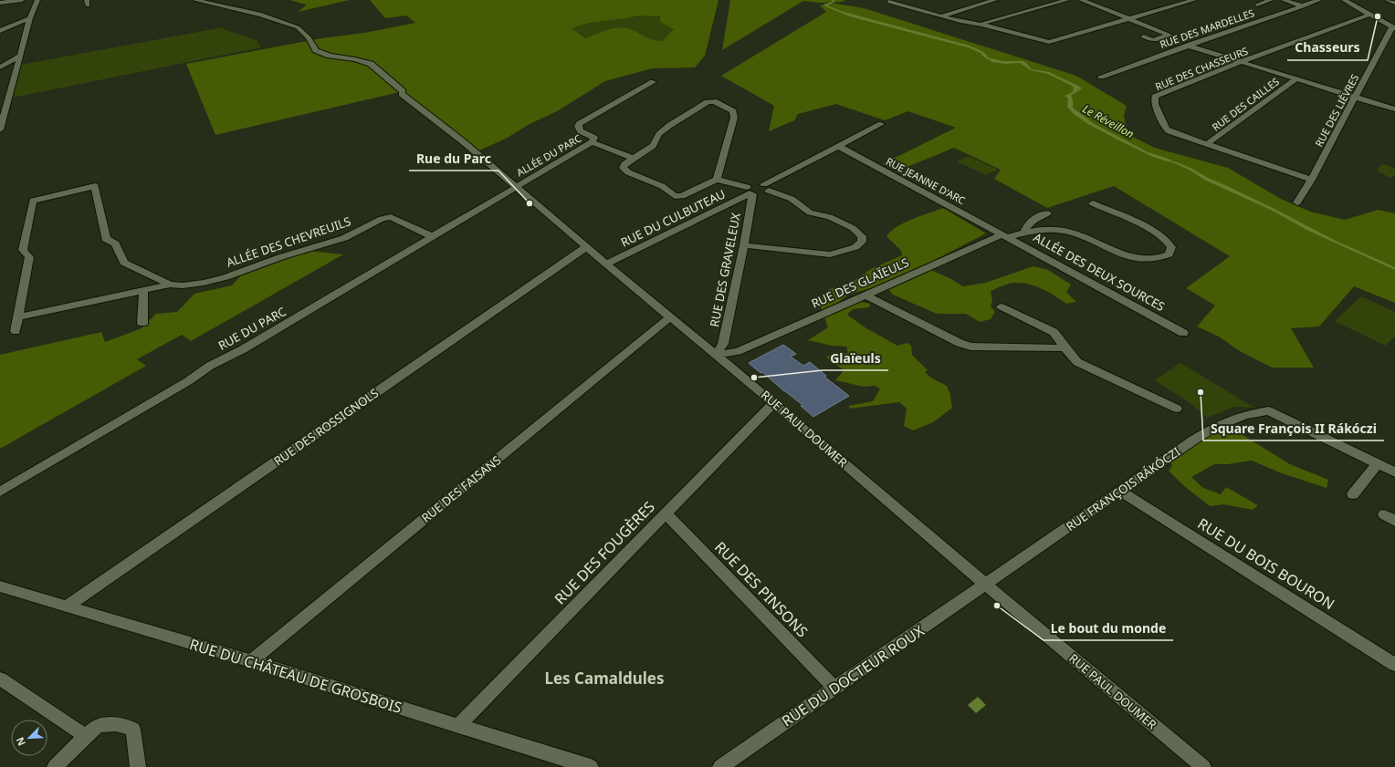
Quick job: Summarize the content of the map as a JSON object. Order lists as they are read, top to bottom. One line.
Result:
{"streets":{"street":["RUE DES MARDELLES","RUE DES CHASSEURS","RUE DES CAILLES","RUE DES LIÈVRES","ALLÉE DU PARC","RUE JEANNE D'ARC","RUE DU CULBUTEAU","ALLÉE DES CHEVREUILS","RUE DES GRAVELEUX","ALLÉE DES DEUX SOURCES","RUE DES GLAÏEULS","RUE DU PARC","RUE DES ROSSIGNOLS","RUE PAUL DOUMER","RUE DES FAISANS","RUE FRANÇOIS RÁKÓCZI","RUE DES FOUGÈRES","RUE DU BOIS BOURON","RUE DES PINSONS","RUE DU CHÂTEAU DE GROSBOIS","RUE DU DOCTEUR ROUX"]},"crossings":[["RUE DES CHASSEURS","RUE DES CAILLES"],["RUE DES CHASSEURS","RUE DES LIÈVRES"],["ALLÉE DU PARC","RUE DU PARC"],["ALLÉE DU PARC","RUE PAUL DOUMER"],["RUE JEANNE D'ARC","ALLÉE DES DEUX SOURCES"],["RUE JEANNE D'ARC","RUE DES GLAÏEULS"],["RUE DU CULBUTEAU","RUE DES GRAVELEUX"],["RUE DU CULBUTEAU","RUE PAUL DOUMER"],["ALLÉE DES CHEVREUILS","RUE DU PARC"],["RUE DES GRAVELEUX","RUE DES GLAÏEULS"],["RUE DES GRAVELEUX","RUE PAUL DOUMER"],["ALLÉE DES DEUX SOURCES","RUE DES GLAÏEULS"],["RUE DES GLAÏEULS","RUE PAUL DOUMER"],["RUE DU PARC","RUE PAUL DOUMER"],["RUE DES ROSSIGNOLS","RUE PAUL DOUMER"],["RUE DES ROSSIGNOLS","RUE DU CHÂTEAU DE GROSBOIS"],["RUE PAUL DOUMER","RUE DES FAISANS"],["RUE PAUL DOUMER","RUE FRANÇOIS RÁKÓCZI"],["RUE PAUL DOUMER","RUE DES FOUGÈRES"],["RUE PAUL DOUMER","RUE DU DOCTEUR ROUX"],["RUE DES FAISANS","RUE DU CHÂTEAU DE GROSBOIS"],["RUE FRANÇOIS RÁKÓCZI","RUE DU BOIS BOURON"],["RUE FRANÇOIS RÁKÓCZI","RUE DU DOCTEUR ROUX"],["RUE DES FOUGÈRES","RUE DES PINSONS"],["RUE DES FOUGÈRES","RUE DU CHÂTEAU DE GROSBOIS"],["RUE DES PINSONS","RUE DU DOCTEUR ROUX"]],"districts":["Les Camaldules"],"water":["Le Réveillon"],"places":["Chasseurs","Rue du Parc","Glaïeuls","Square François II Rákóczi","Le bout du monde"],"north":"bottom left"}
